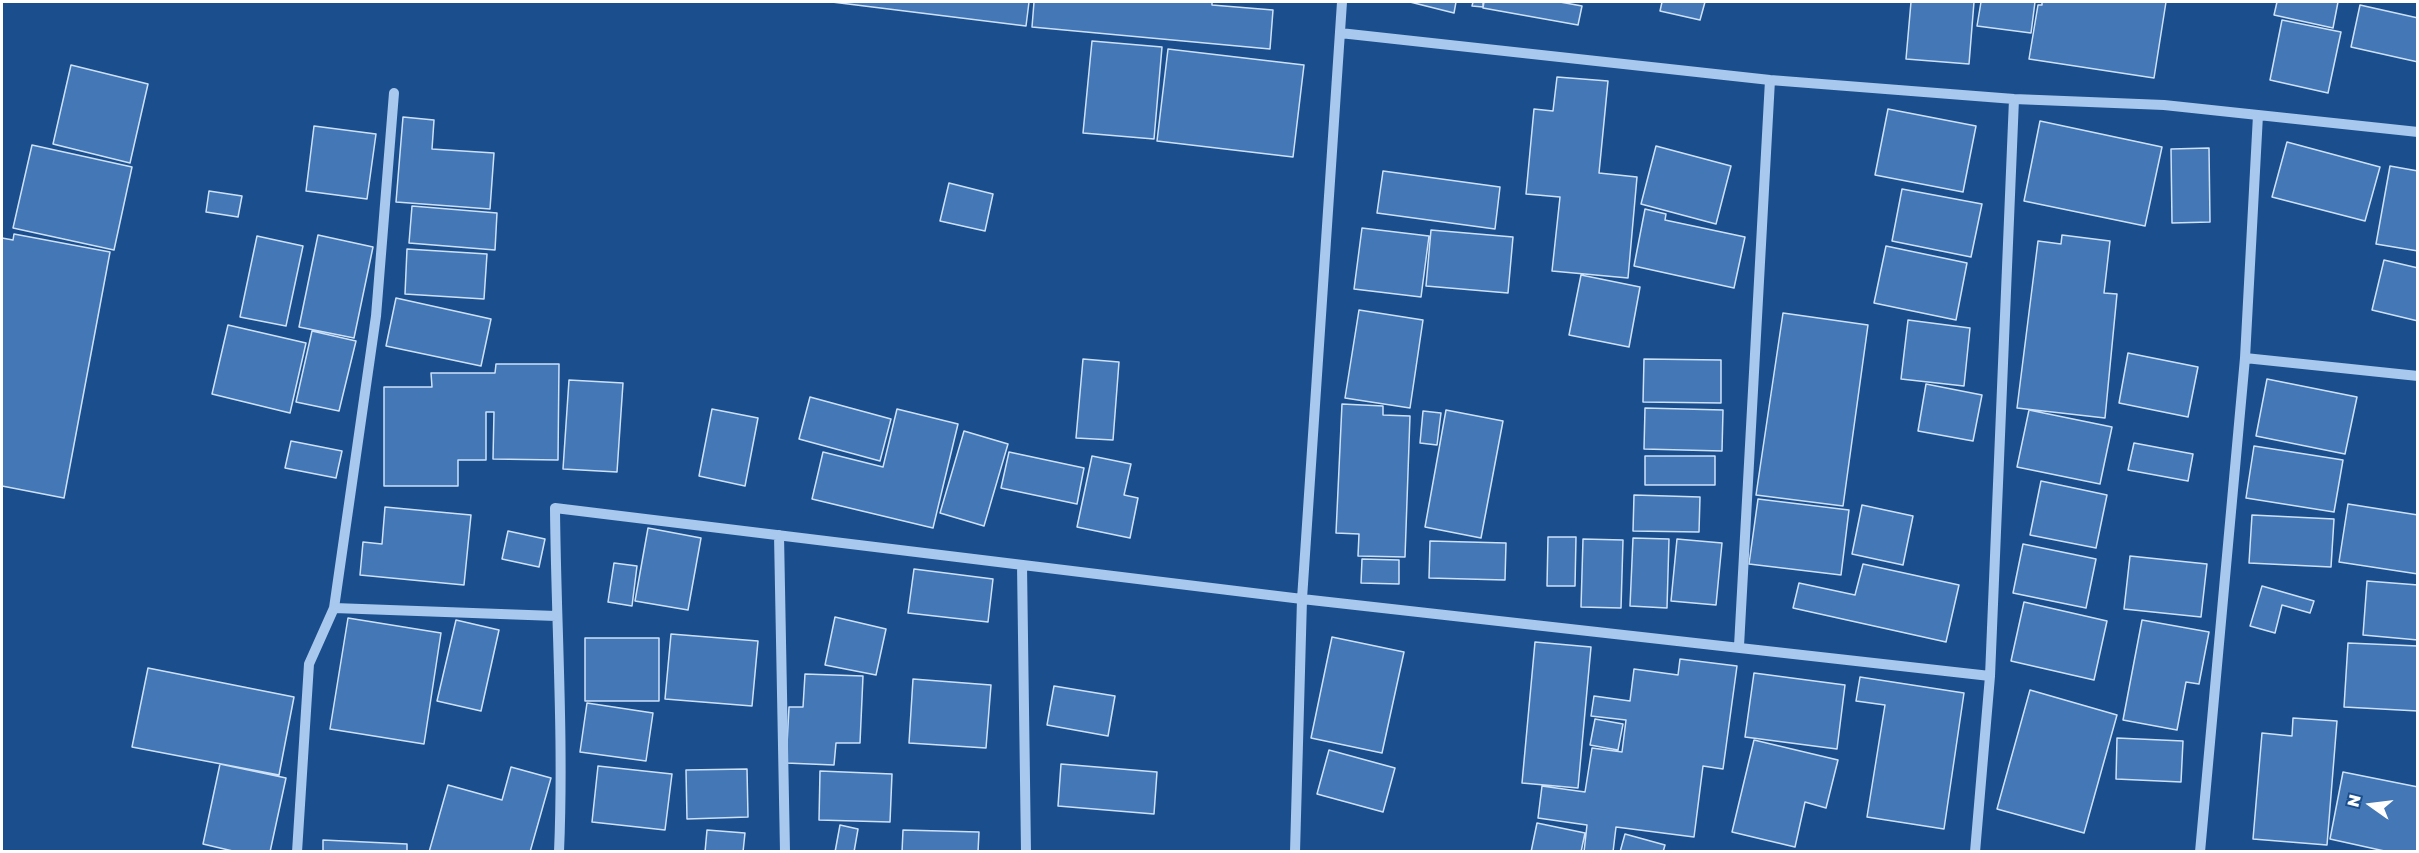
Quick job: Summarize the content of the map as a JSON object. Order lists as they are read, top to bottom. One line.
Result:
{"north":"left"}
